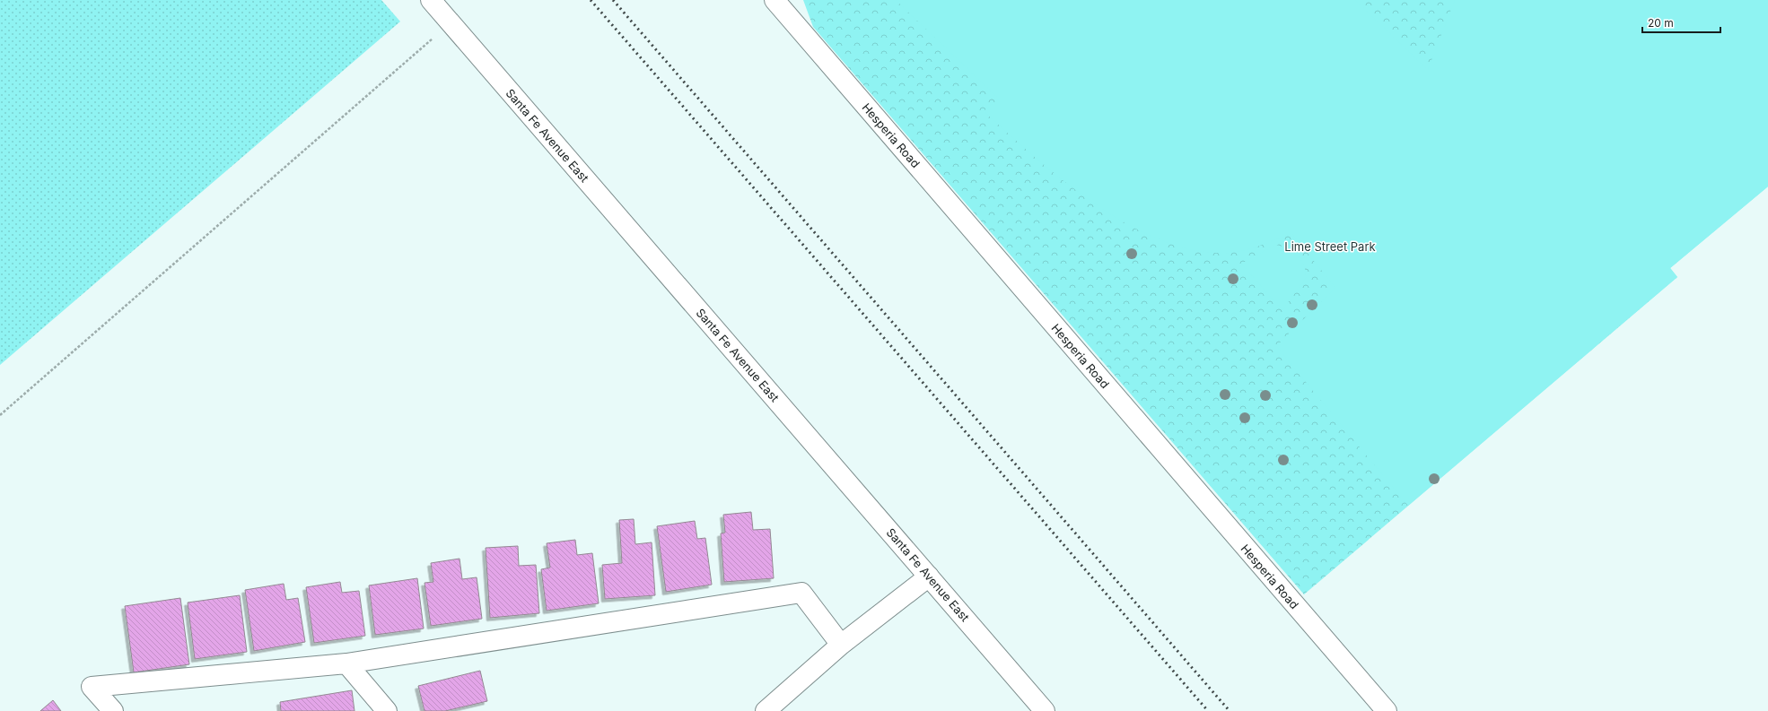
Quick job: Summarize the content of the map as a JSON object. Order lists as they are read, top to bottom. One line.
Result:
{"streets":{"street":["Santa Fe Avenue East","Hesperia Road"]},"parks":["Lime Street Park"],"scale_bar":"20 m"}
